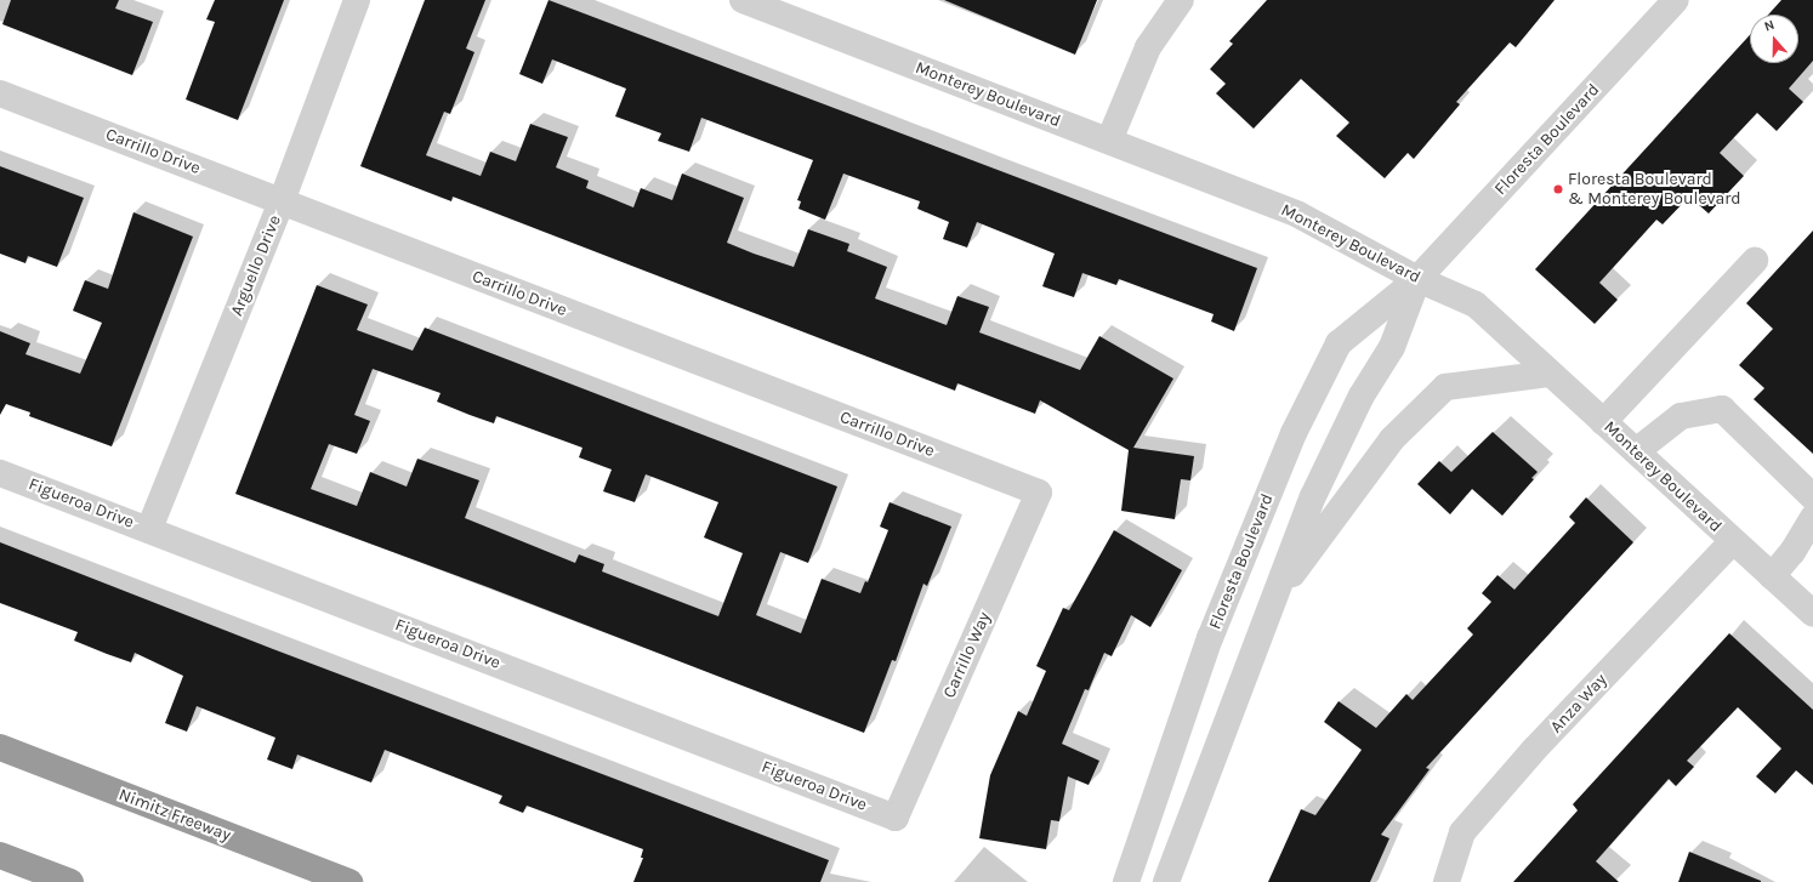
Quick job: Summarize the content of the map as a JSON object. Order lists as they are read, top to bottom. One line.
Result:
{"streets":{"highway":["Nimitz Freeway"],"street":["Monterey Boulevard","Floresta Boulevard","Carrillo Drive","Arguello Drive","Figueroa Drive","Carrillo Way","Anza Way"]},"crossings":[["Monterey Boulevard","Floresta Boulevard"],["Monterey Boulevard","Anza Way"],["Carrillo Drive","Arguello Drive"],["Carrillo Drive","Carrillo Way"],["Arguello Drive","Figueroa Drive"],["Figueroa Drive","Carrillo Way"]],"places":["Floresta Boulevard & Monterey Boulevard"],"north":"top"}
